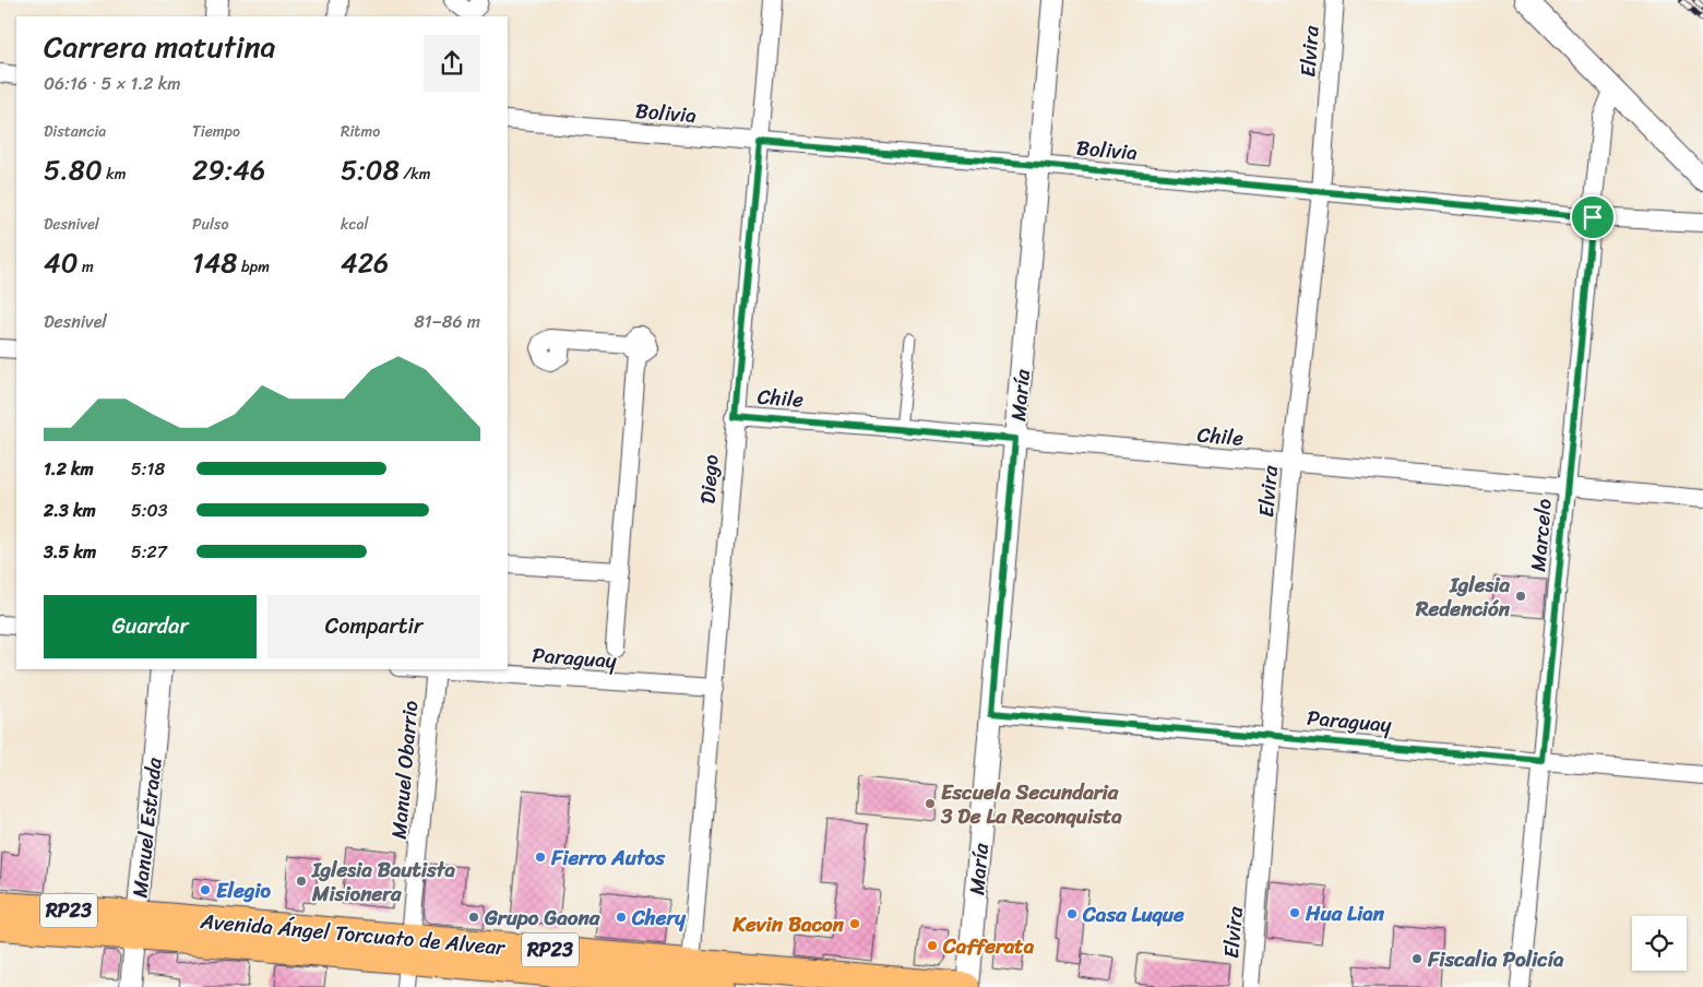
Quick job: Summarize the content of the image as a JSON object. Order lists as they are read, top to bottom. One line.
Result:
{"streets":{"main road":["RP23","Avenida Ángel Torcuato de Alvear"],"street":["Elvira","Bolivia","María","Chile","Diego","Marcelo","Paraguay","Manuel Obarrio","Manuel Estrada"]},"crossings":[["Elvira","Bolivia"],["Elvira","Chile"],["Elvira","Paraguay"],["Bolivia","María"],["Bolivia","Diego"],["Bolivia","Marcelo"],["María","Chile"],["María","Paraguay"],["María","Avenida Ángel Torcuato de Alvear"],["Chile","Diego"],["Chile","Marcelo"],["Diego","Paraguay"],["Diego","Avenida Ángel Torcuato de Alvear"],["Marcelo","Paraguay"],["Paraguay","Manuel Obarrio"],["Manuel Obarrio","Avenida Ángel Torcuato de Alvear"],["Manuel Estrada","Avenida Ángel Torcuato de Alvear"]],"places":["Iglesia Redención","Escuela Secundaria 3 De La Reconquista","Fierro Autos","Iglesia Bautista Misionera","Elegio","Hua Lian","Casa Luque","Grupo Gaona","Chery","Kevin Bacon","Cafferata","Fiscalia Policía"],"page":{"heading":["Carrera matutina","06:16 · 5 × 1.2 km"],"stats":[["Distancia","5.80 km"],["Tiempo","29:46"],["Ritmo","5:08 /km"],["Desnivel","40 m"],["Pulso","148 bpm"],["kcal","426"]],"chart":["Desnivel","81–86 m"],"list":[{"name":"1.2 km","note":"5:18"},{"name":"2.3 km","note":"5:03"},{"name":"3.5 km","note":"5:27"}],"buttons":["Guardar","Compartir"]}}
